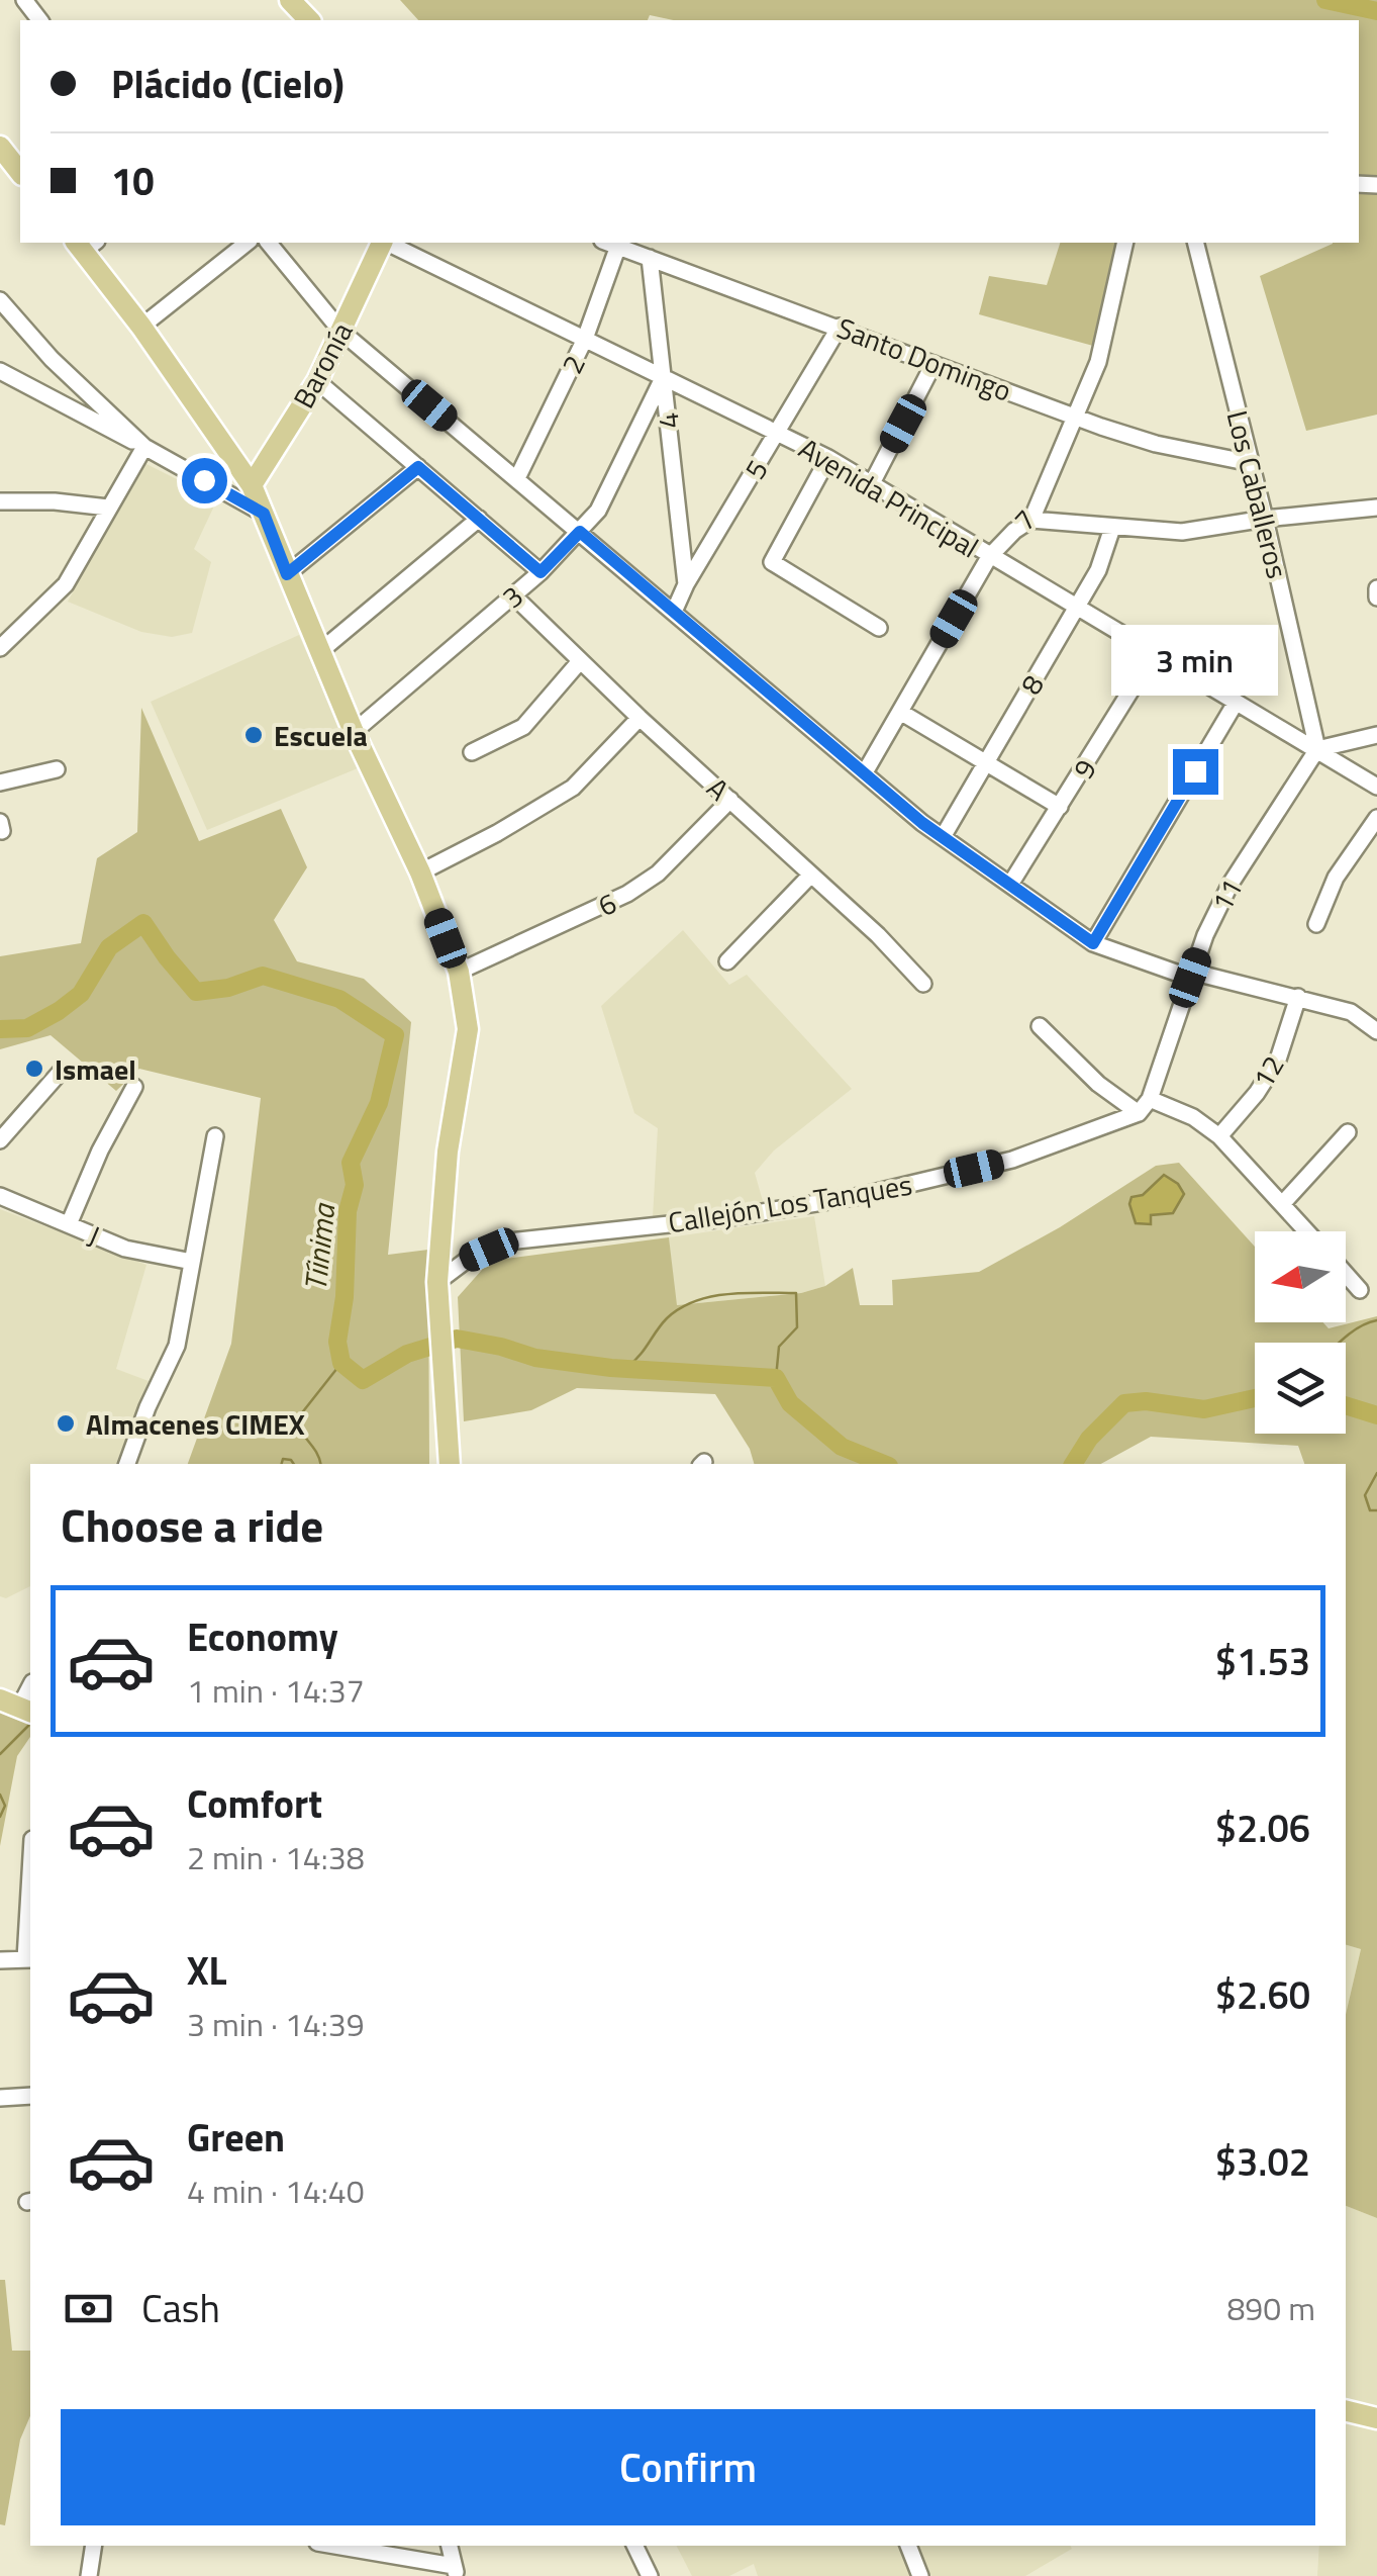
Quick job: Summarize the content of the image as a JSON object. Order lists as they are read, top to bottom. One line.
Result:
{"streets":{"main road":["Baronía"],"street":["Santo Domingo","2","4","5","Los Caballeros","Avenida Principal","7","3","8","9","A","11","6","12","Callejón Los Tanques","J"]},"crossings":[["Santo Domingo","2"],["Santo Domingo","4"],["Santo Domingo","5"],["Santo Domingo","Los Caballeros"],["Santo Domingo","7"],["2","Avenida Principal"],["4","5"],["4","Avenida Principal"],["4","3"],["5","Avenida Principal"],["Los Caballeros","Avenida Principal"],["Los Caballeros","11"],["Avenida Principal","7"],["Avenida Principal","3"],["Avenida Principal","8"],["Avenida Principal","9"],["Avenida Principal","11"],["3","A"],["A","6"],["11","Callejón Los Tanques"]],"water":["Tíinima"],"places":["Escuela","Ismael","Almacenes CIMEX"],"north":"left","page":{"banner":["Plácido (Cielo)","10"],"bubble":"3 min","heading":"Choose a ride","list":[{"name":"Economy","note":"1 min · 14:37","value":"$1.53"},{"name":"Comfort","note":"2 min · 14:38","value":"$2.06"},{"name":"XL","note":"3 min · 14:39","value":"$2.60"},{"name":"Green","note":"4 min · 14:40","value":"$3.02"}],"pay":["Cash","890 m"],"buttons":"Confirm"}}
